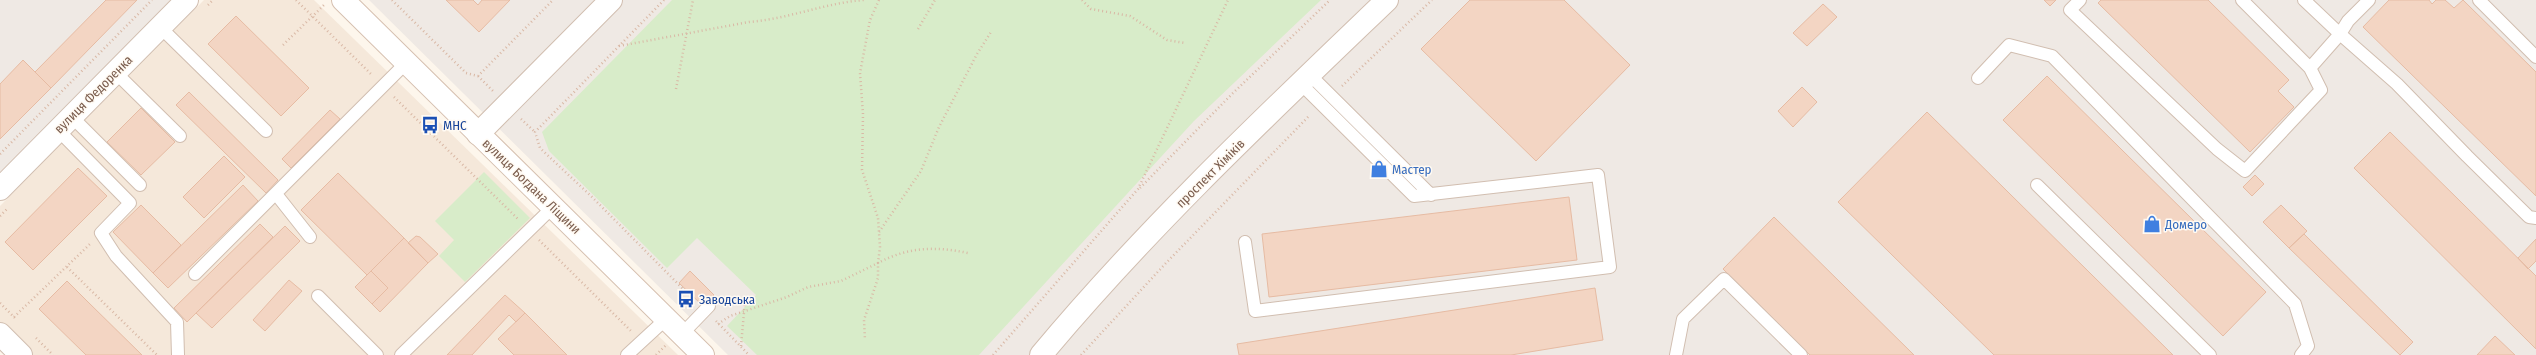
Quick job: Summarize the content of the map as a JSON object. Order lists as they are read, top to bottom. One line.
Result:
{"streets":{"street":["вулиця Федоренка","проспект Хіміків","вулиця Богдана Ліщини"]},"places":{"bus stop":["МНС","Заводська"],"shop":["Мастер","Домеро"]}}
